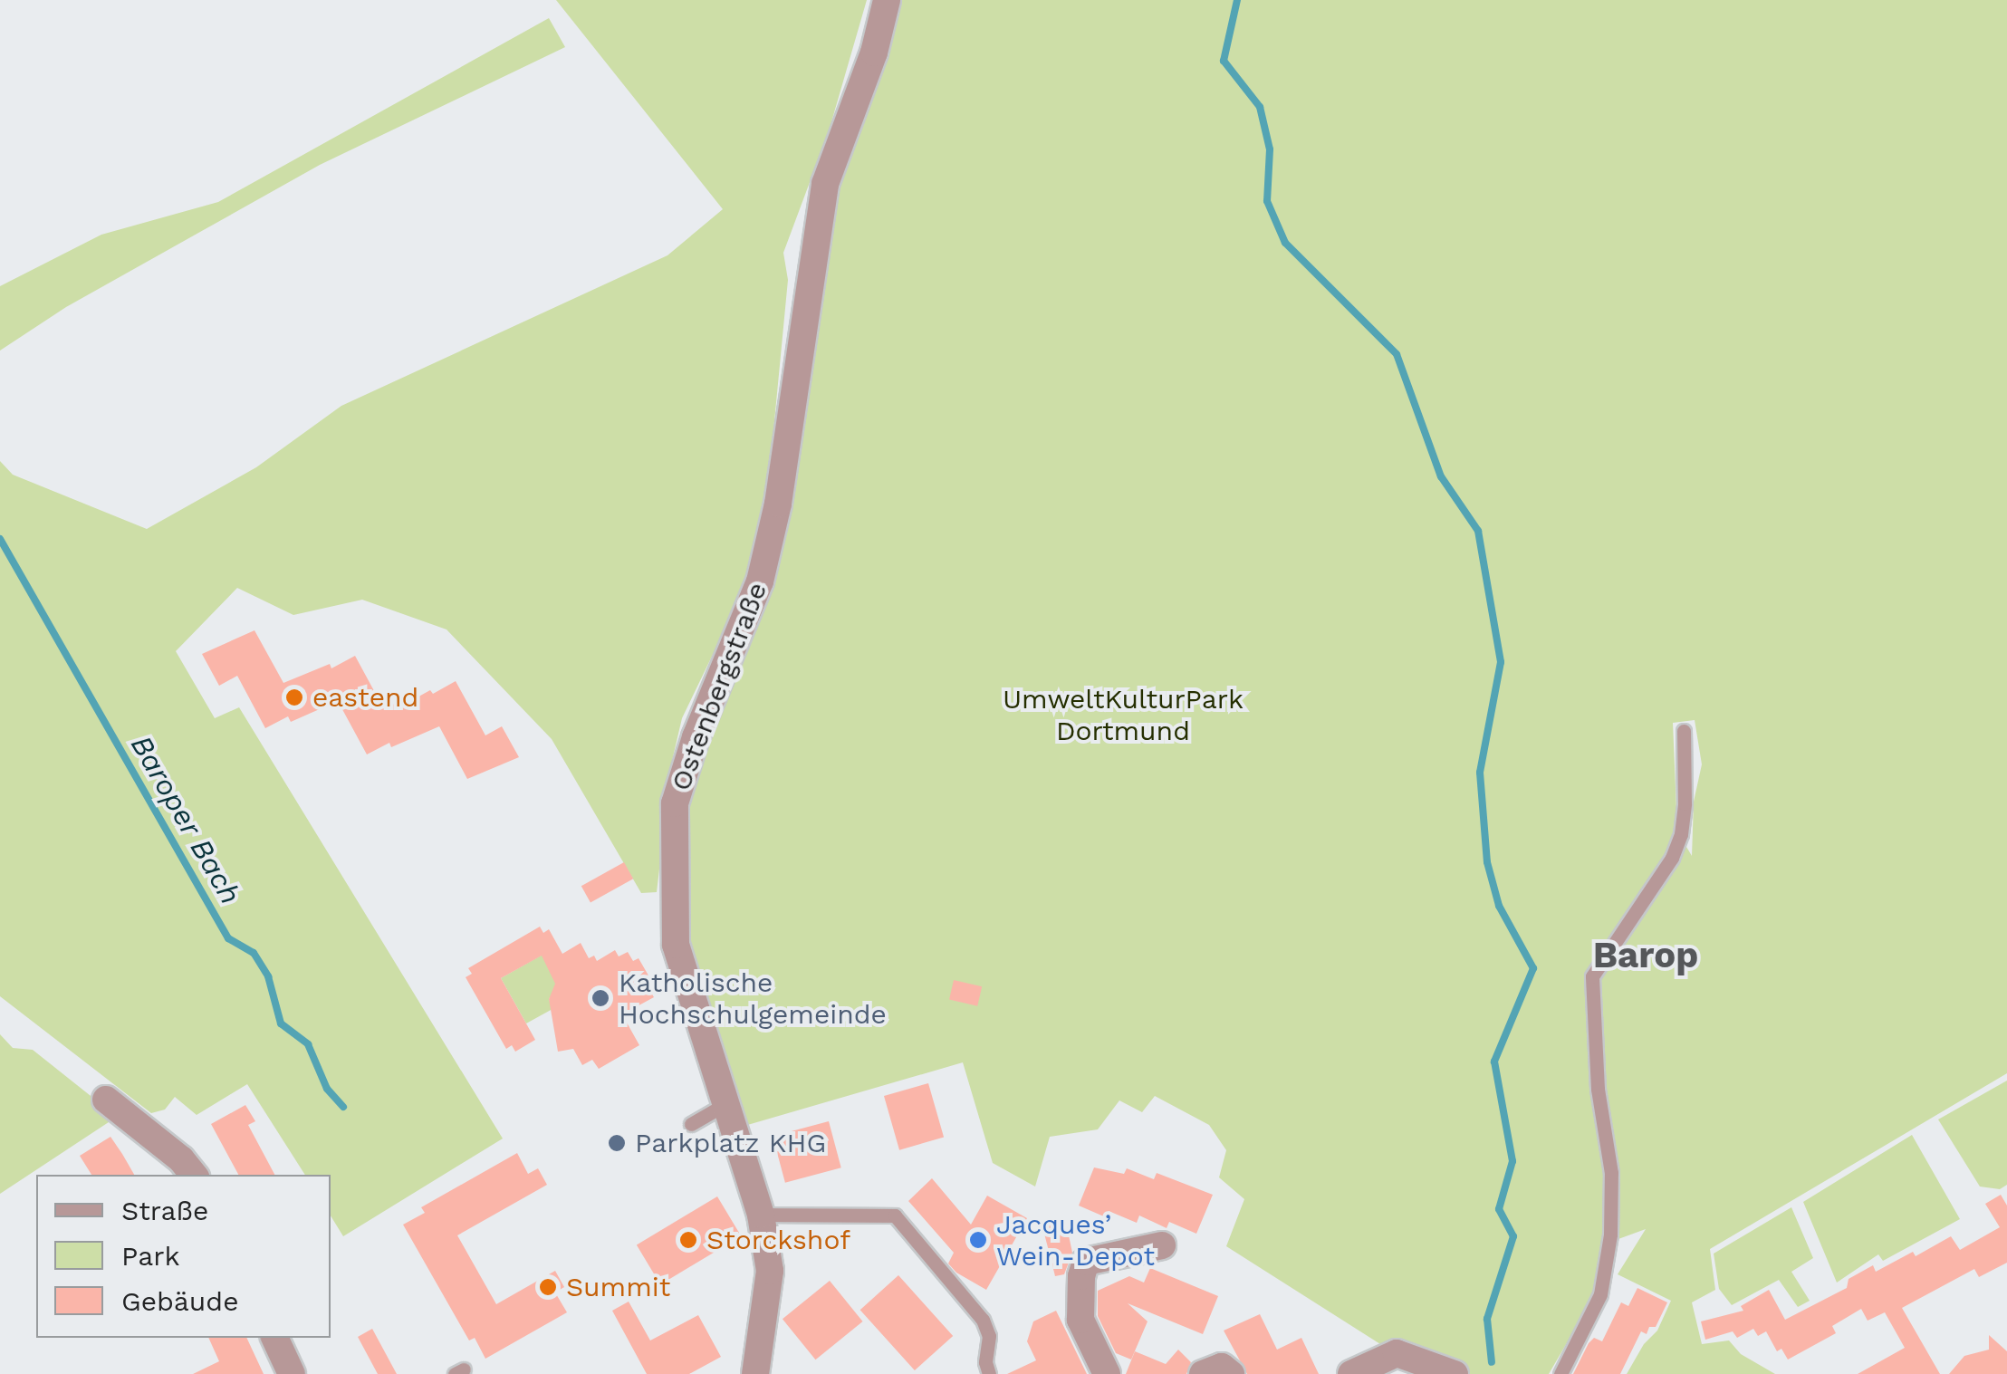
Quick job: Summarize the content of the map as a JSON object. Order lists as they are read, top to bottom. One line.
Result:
{"streets":{"street":["Ostenbergstraße"]},"districts":["Barop"],"water":["Baroper Bach"],"parks":["UmweltKulturPark Dortmund"],"places":["eastend","Katholische Hochschulgemeinde","Parkplatz KHG","Storckshof","Jacques’ Wein-Depot","Summit"],"legend":["Straße","Park","Gebäude"]}
